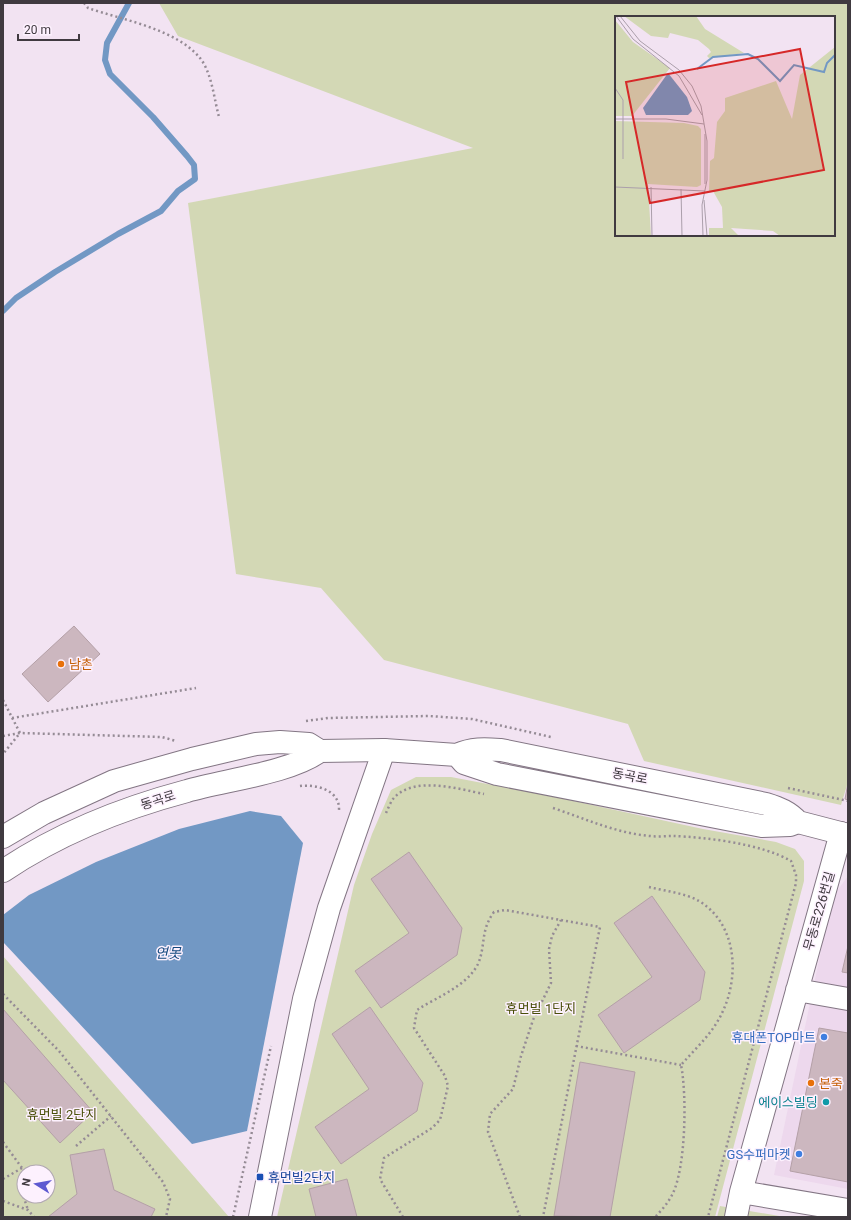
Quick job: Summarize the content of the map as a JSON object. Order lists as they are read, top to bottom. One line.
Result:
{"streets":{"main road":["동곡로","무동로226번길"]},"crossings":[["동곡로","무동로226번길"]],"water":["연못"],"parks":["휴먼빌 1단지","휴먼빌 2단지"],"places":{"other":["남촌","휴대폰TOP마트","본죽","에이스빌딩","GS수퍼마켓"],"transit":["휴먼빌2단지"]},"scale_bar":"20 m","north":"left"}
